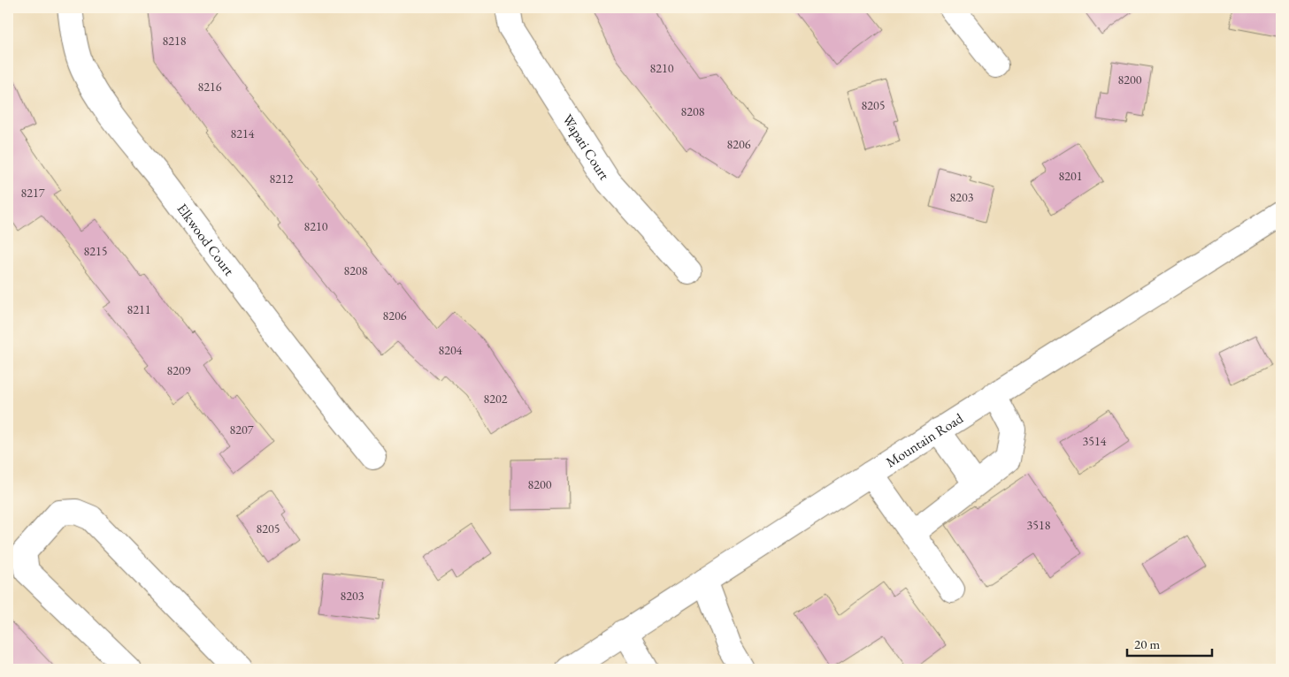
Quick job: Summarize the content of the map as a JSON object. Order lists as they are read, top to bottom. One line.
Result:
{"streets":{"street":["Wapati Court","Elkwood Court","Mountain Road"]},"house_numbers":["8218","8210","8200","8216","8205","8208","8214","8206","8201","8212","8217","8203","8210","8215","8208","8211","8206","8204","8209","8202","8207","3514","8200","3518","8205","8203"],"scale_bar":"20 m"}
